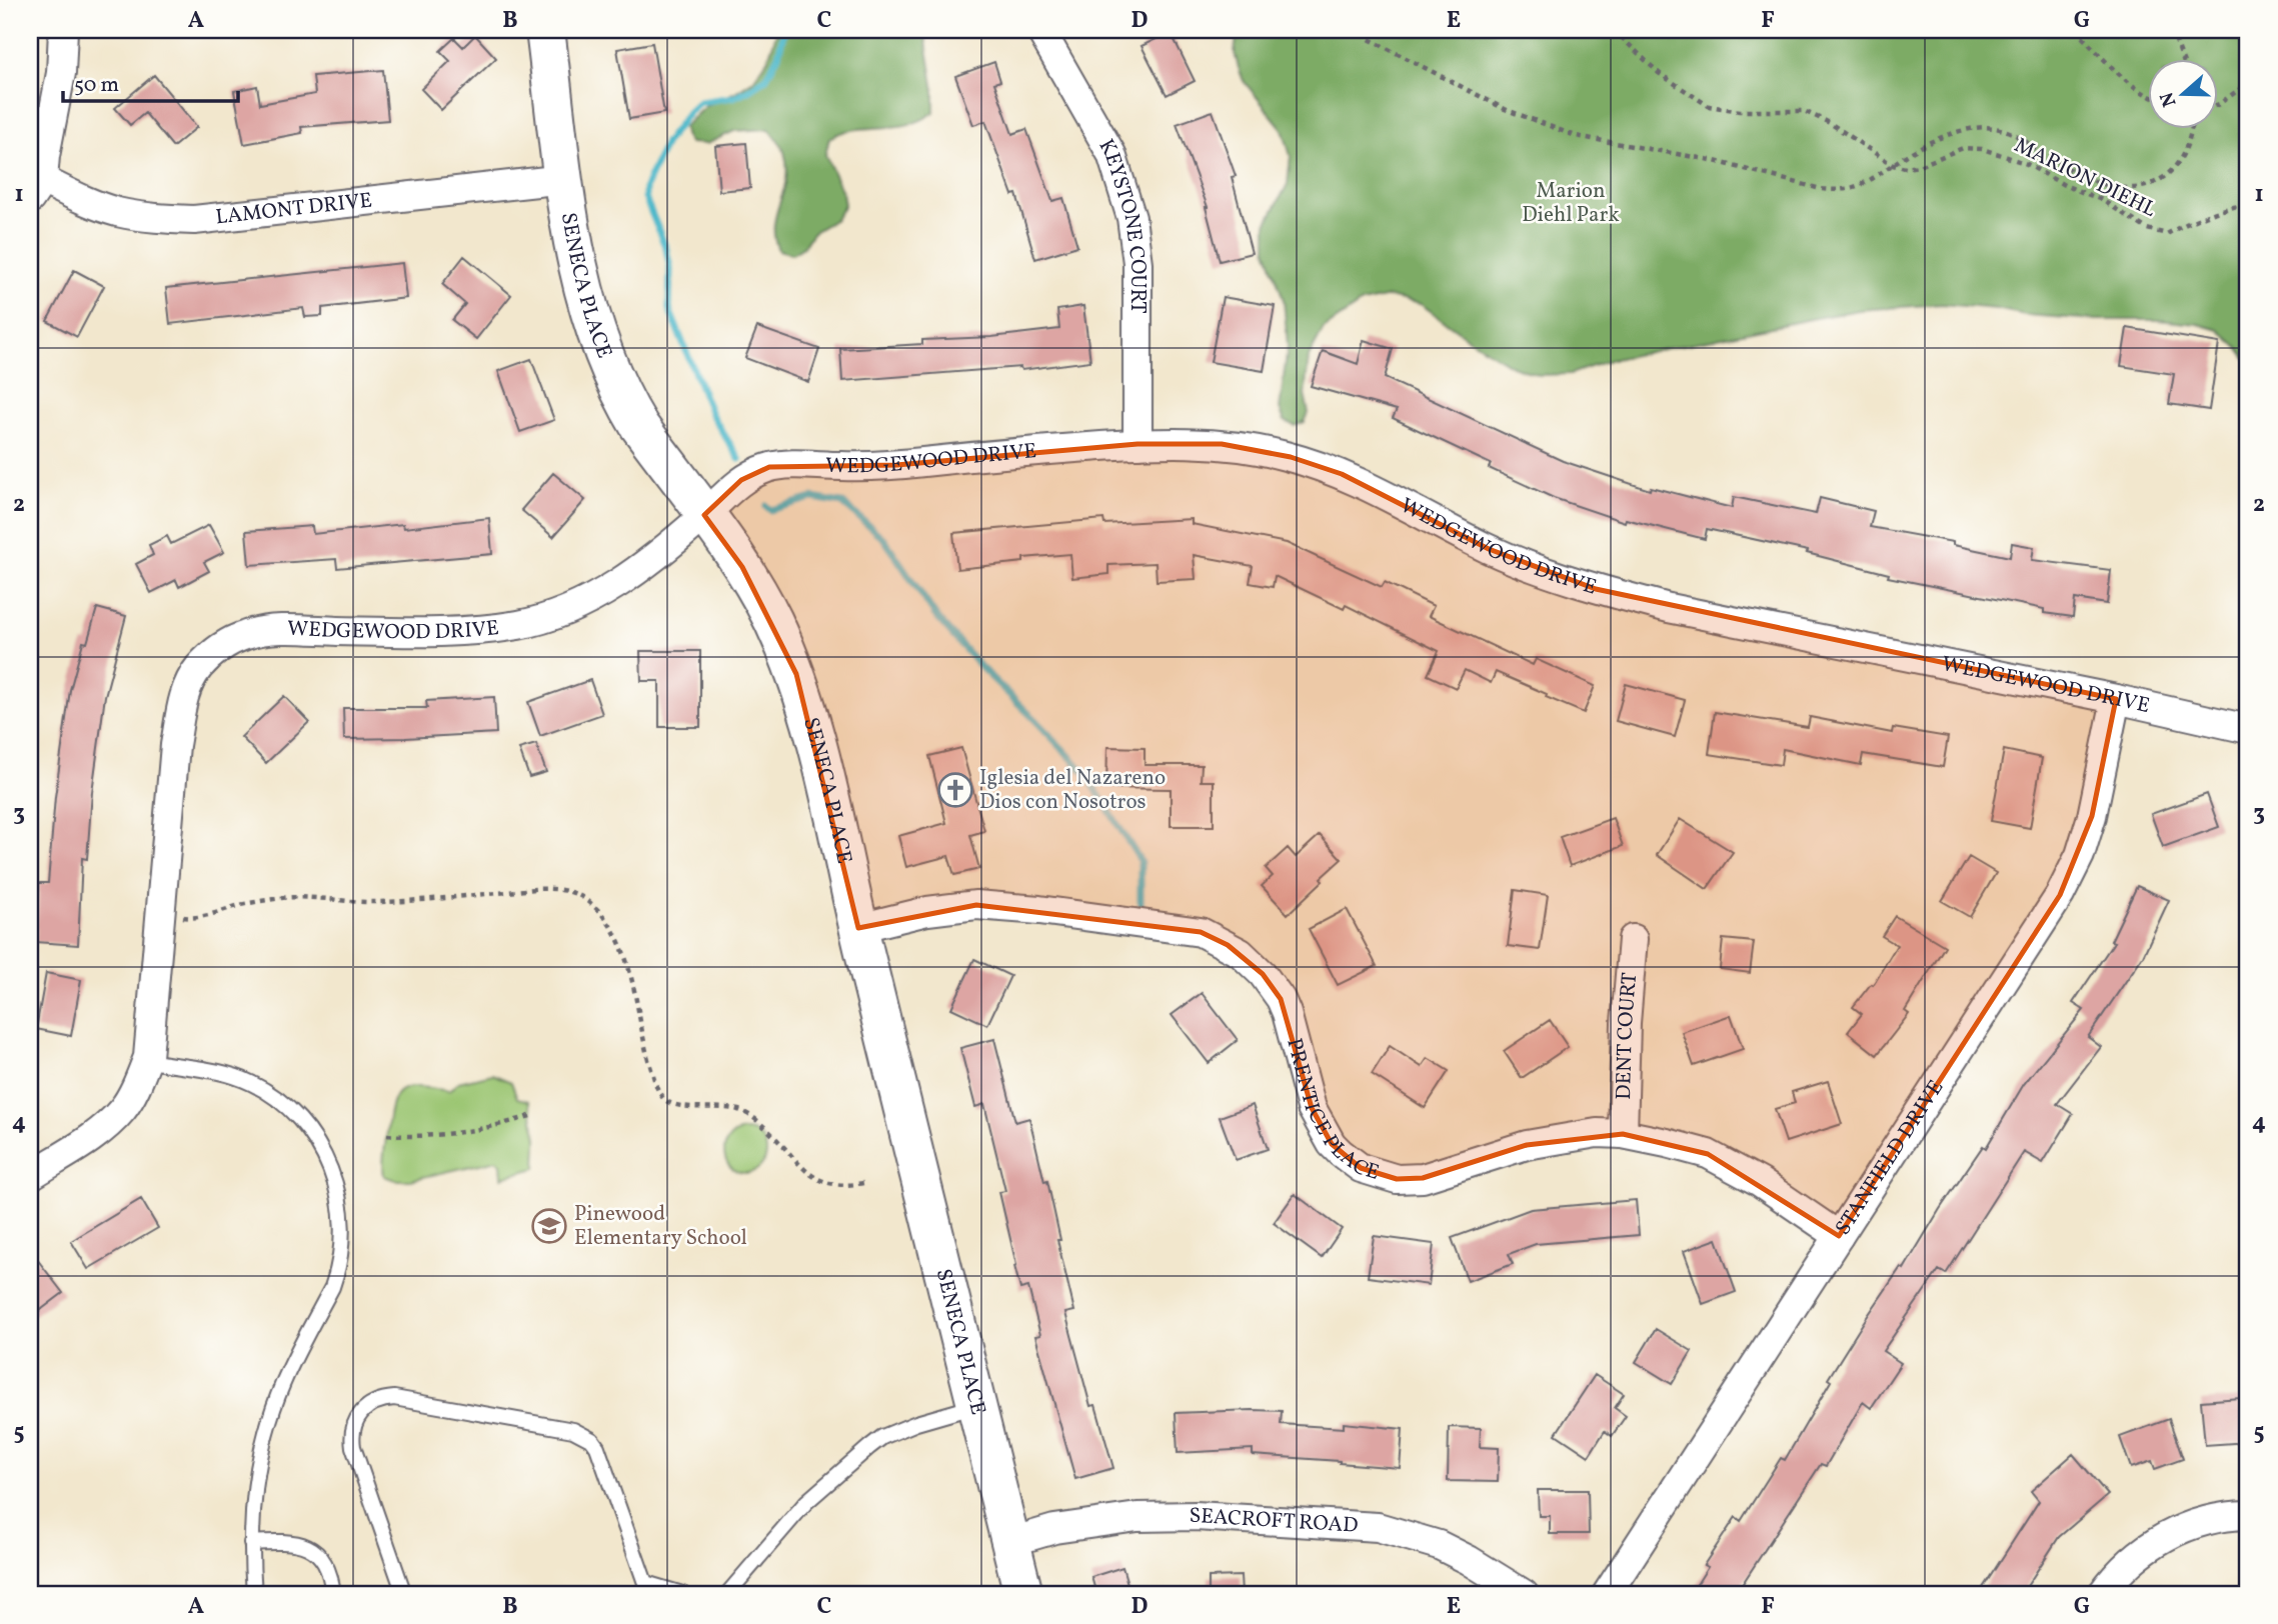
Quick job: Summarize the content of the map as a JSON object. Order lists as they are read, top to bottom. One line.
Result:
{"streets":{"street":["LAMONT DRIVE","KEYSTONE COURT","SENECA PLACE","WEDGEWOOD DRIVE","DENT COURT","PRENTICE PLACE","STANFIELD DRIVE","SEACROFT ROAD"],"path":["MARION DIEHL"]},"crossings":[["LAMONT DRIVE","SENECA PLACE"],["KEYSTONE COURT","WEDGEWOOD DRIVE"],["SENECA PLACE","WEDGEWOOD DRIVE"],["SENECA PLACE","PRENTICE PLACE"],["SENECA PLACE","SEACROFT ROAD"],["WEDGEWOOD DRIVE","STANFIELD DRIVE"],["DENT COURT","PRENTICE PLACE"],["PRENTICE PLACE","STANFIELD DRIVE"]],"parks":["Marion Diehl Park"],"places":{"church":["Iglesia del Nazareno Dios con Nosotros"],"school or university":["Pinewood Elementary School"]},"scale_bar":"50 m","north":"left","grid":{"columns":["A","B","C","D","E","F","G"],"rows":["1","2","3","4","5"]}}
